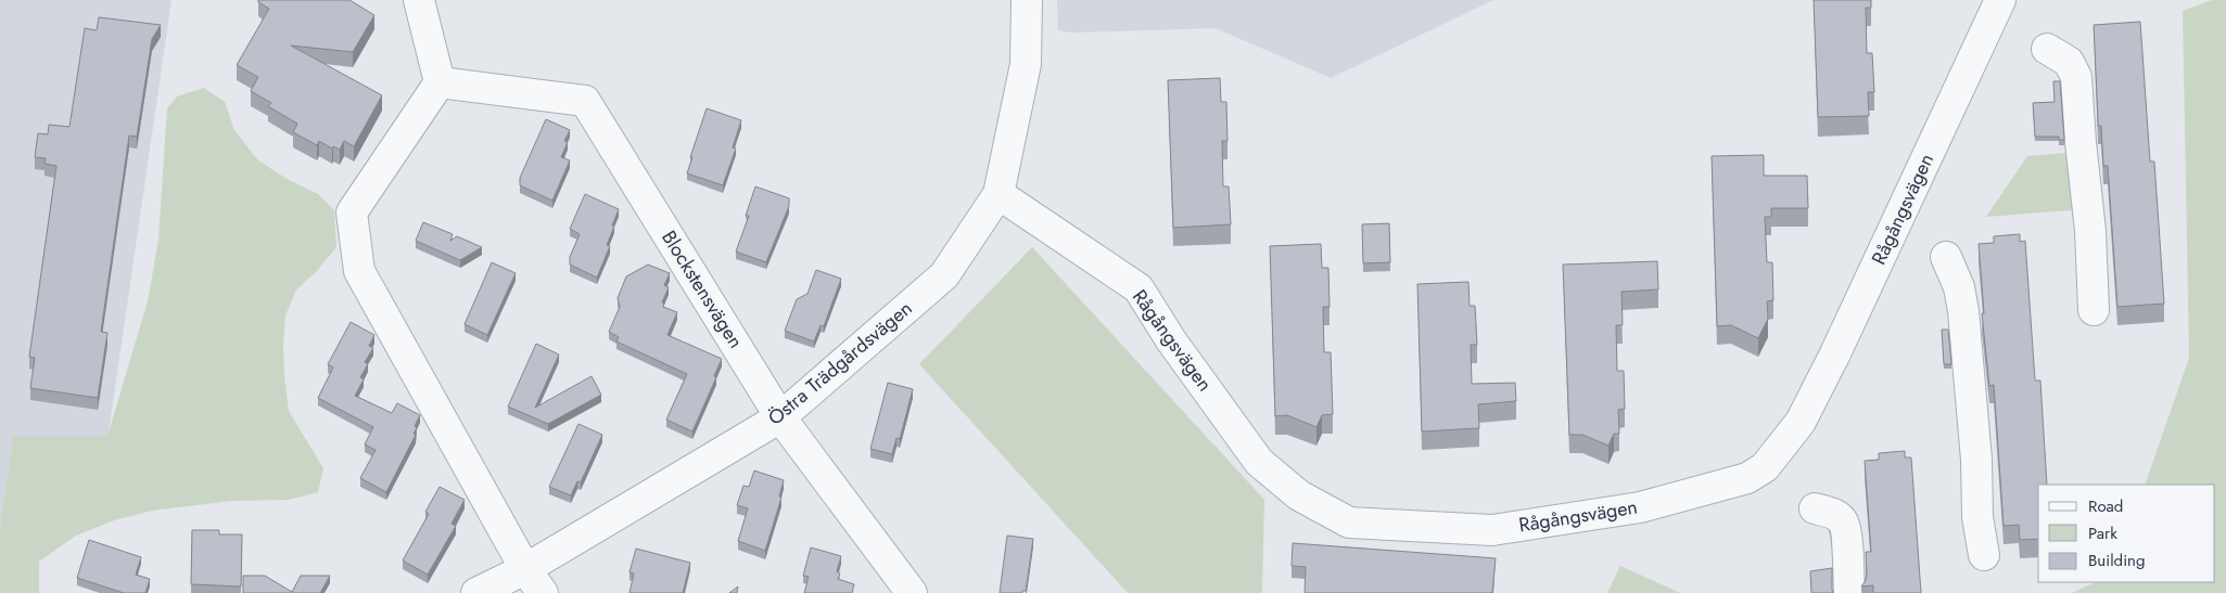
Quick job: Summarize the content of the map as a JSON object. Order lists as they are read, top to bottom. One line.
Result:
{"streets":{"street":["Rågångsvägen","Blockstensvägen","Östra Trädgårdsvägen"]},"crossings":[["Rågångsvägen","Östra Trädgårdsvägen"],["Blockstensvägen","Östra Trädgårdsvägen"]],"legend":["Road","Park","Building"]}
